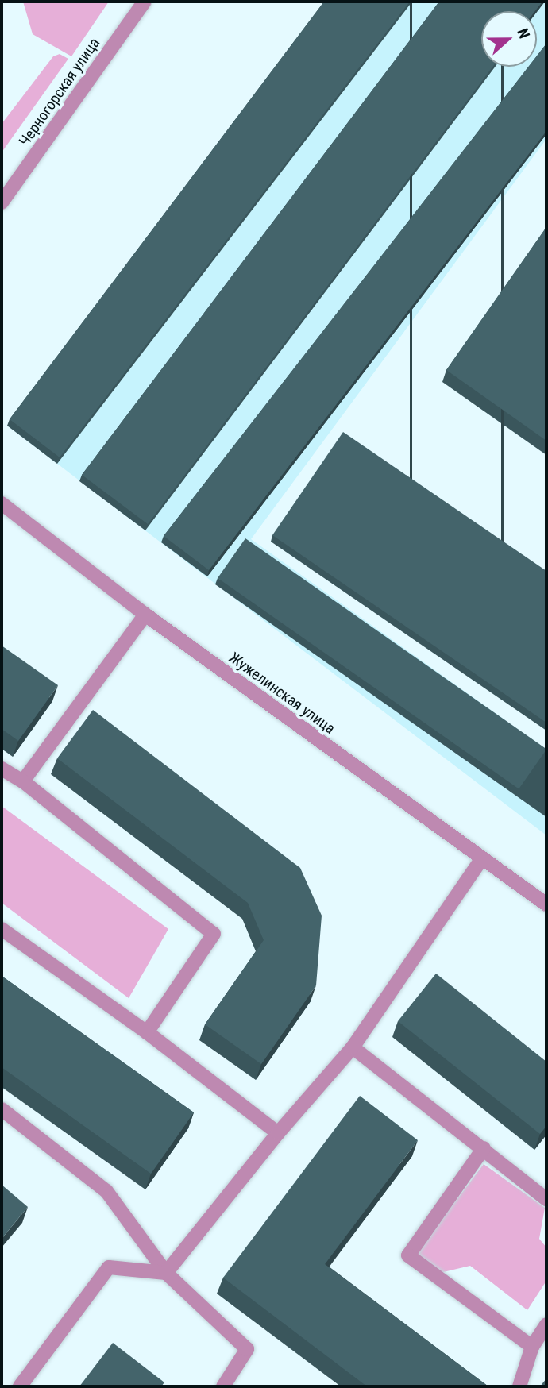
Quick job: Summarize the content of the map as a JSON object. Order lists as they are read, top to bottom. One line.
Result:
{"streets":{"street":["Черногорская улица","Жужелинская улица"]},"north":"right"}
